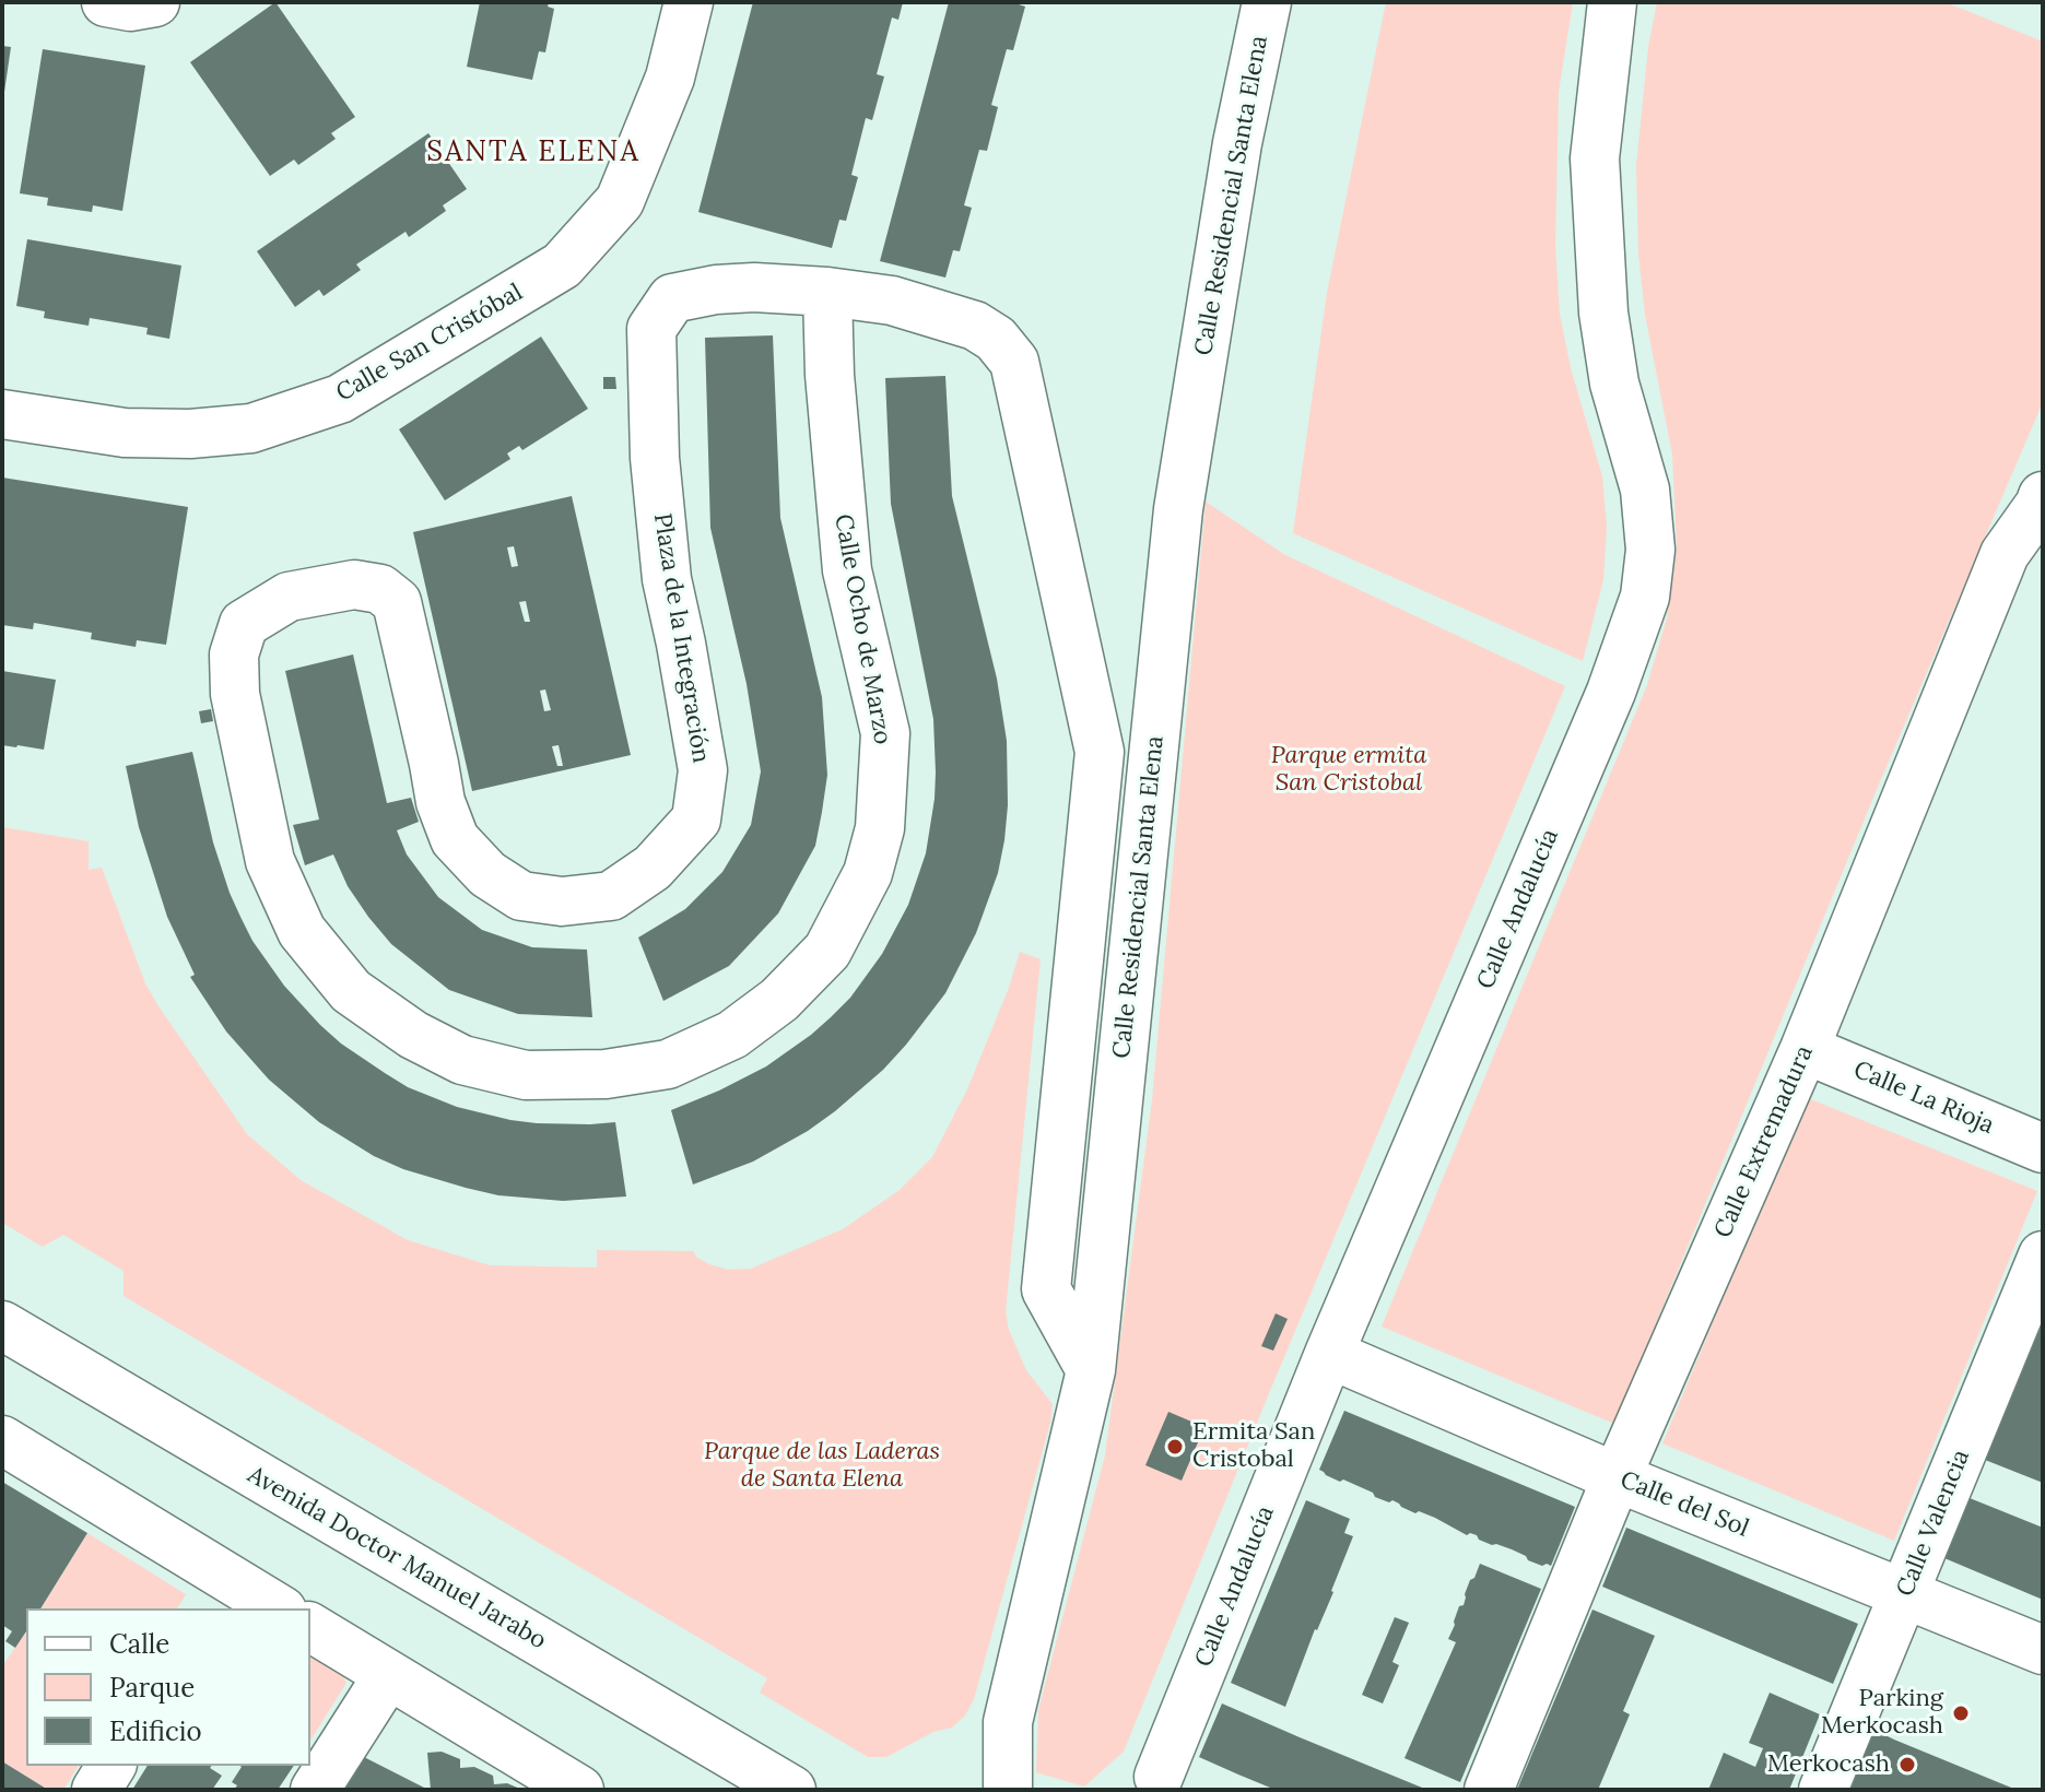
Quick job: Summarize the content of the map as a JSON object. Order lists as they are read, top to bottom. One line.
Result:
{"streets":{"street":["Calle Residencial Santa Elena","Calle San Cristóbal","Calle Ocho de Marzo","Plaza de la Integración","Calle Andalucía","Calle La Rioja","Calle Extremadura","Calle del Sol","Calle Valencia","Avenida Doctor Manuel Jarabo"]},"crossings":[["Calle Ocho de Marzo","Plaza de la Integración"],["Calle Andalucía","Calle del Sol"],["Calle La Rioja","Calle Extremadura"],["Calle Extremadura","Calle del Sol"],["Calle del Sol","Calle Valencia"]],"districts":["SANTA ELENA"],"parks":["Parque ermita San Cristobal","Parque de las Laderas de Santa Elena"],"places":["Ermita San Cristobal","Parking Merkocash","Merkocash"],"legend":["Calle","Parque","Edificio"]}
